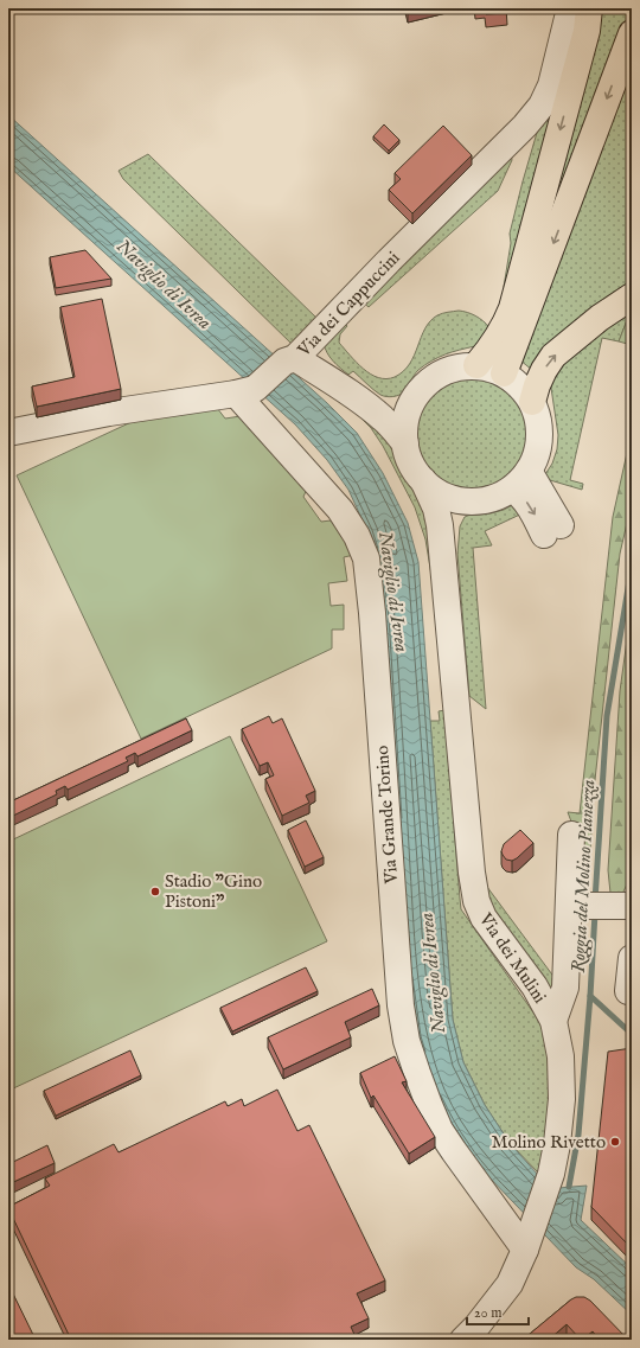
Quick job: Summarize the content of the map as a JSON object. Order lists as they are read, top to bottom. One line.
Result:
{"streets":{"street":["Via dei Cappuccini","Via Grande Torino","Via dei Mulini"]},"crossings":[["Via dei Cappuccini","Via Grande Torino"],["Via Grande Torino","Via dei Mulini"]],"water":["Naviglio di Ivrea","Roggia del Molino Pianezza"],"places":["Stadio \"Gino Pistoni\"","Molino Rivetto"],"scale_bar":"20 m"}
